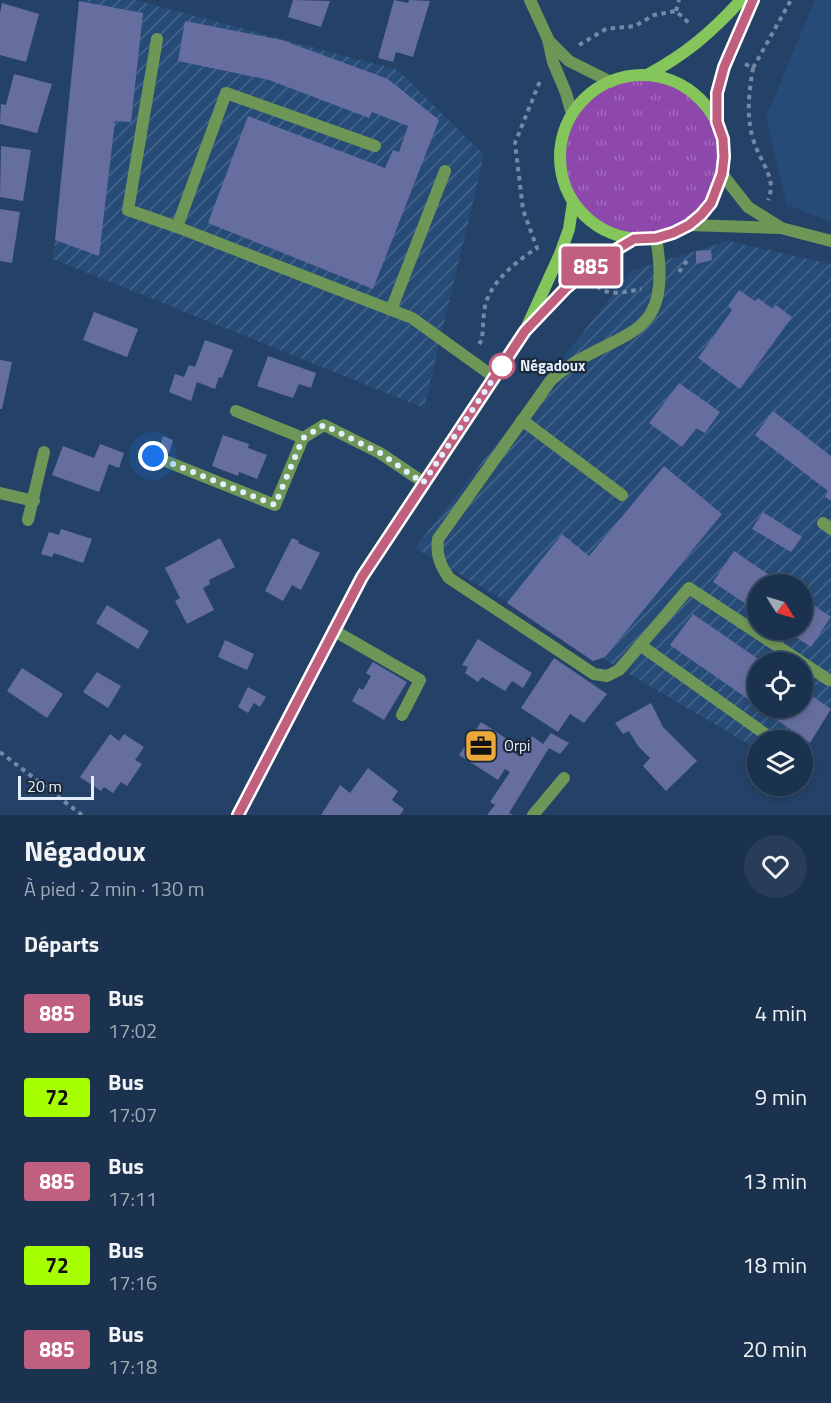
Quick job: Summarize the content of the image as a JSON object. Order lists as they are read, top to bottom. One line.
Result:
{"places":{"other":["Négadoux"],"office":["Orpi"]},"lines":["bus line 885"],"scale_bar":"20 m","north":"bottom right","page":{"on_map":"885","scale":"20 m","heading":[["Négadoux","À pied · 2 min · 130 m"],"Départs"],"list":[{"mark":"885","name":"Bus","note":"17:02","value":"4 min"},{"mark":"72","name":"Bus","note":"17:07","value":"9 min"},{"mark":"885","name":"Bus","note":"17:11","value":"13 min"},{"mark":"72","name":"Bus","note":"17:16","value":"18 min"},{"mark":"885","name":"Bus","note":"17:18","value":"20 min"}]}}
